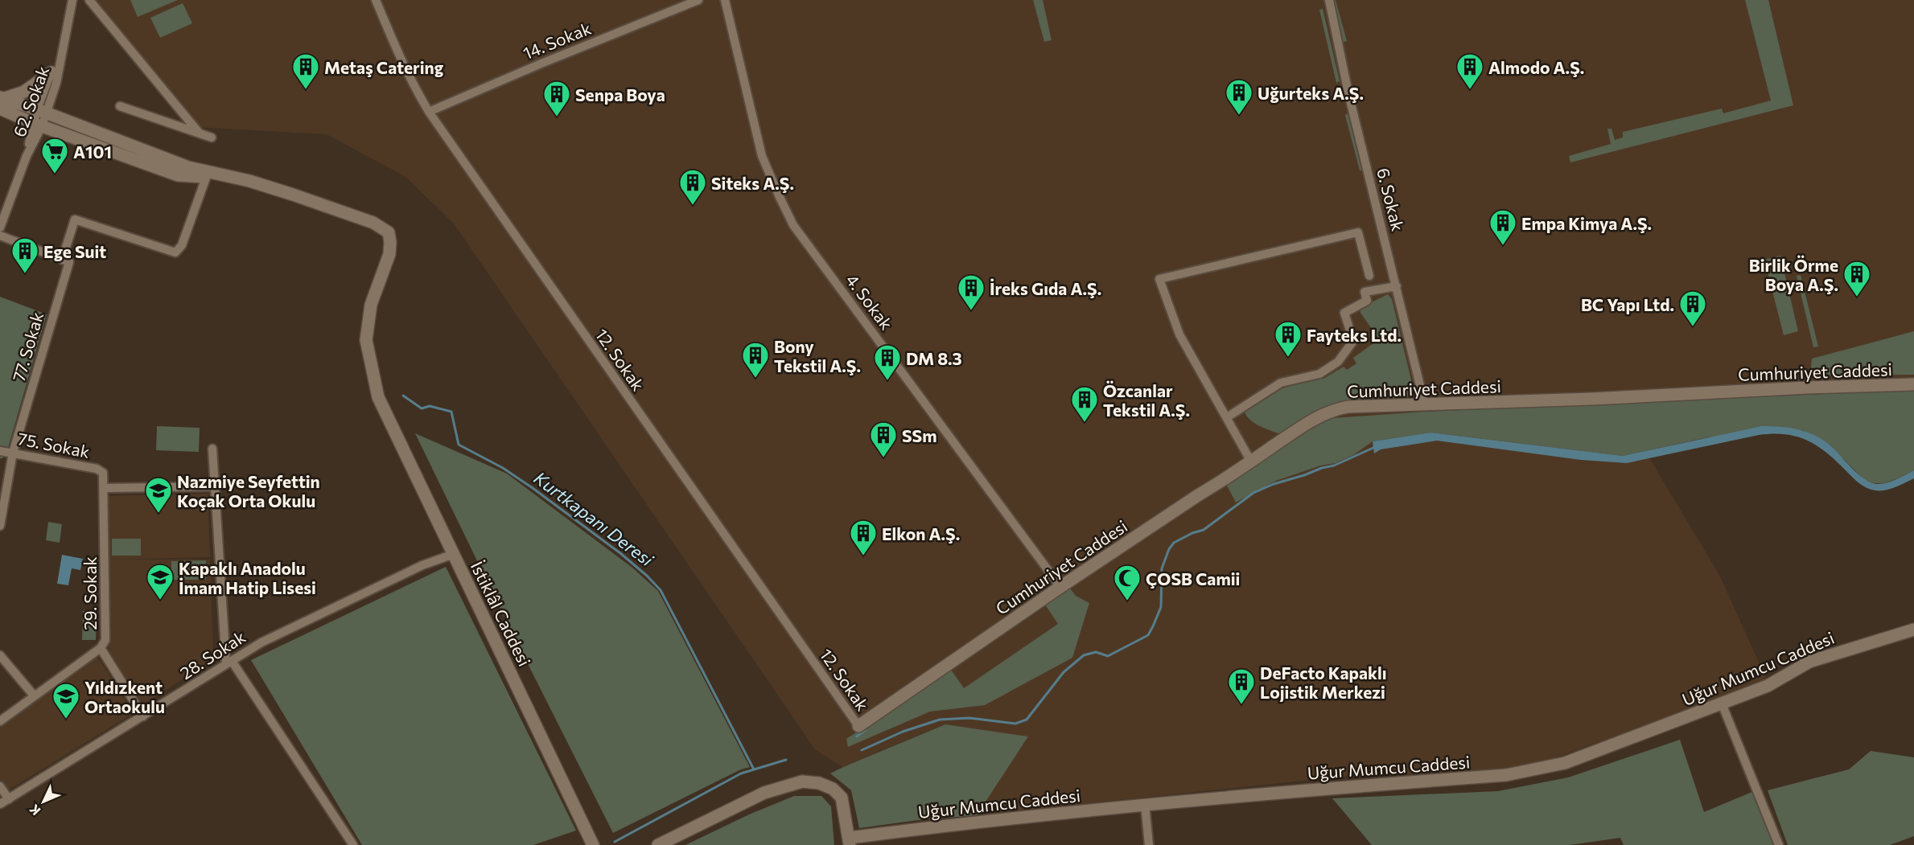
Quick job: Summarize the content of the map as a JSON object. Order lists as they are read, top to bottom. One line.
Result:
{"streets":{"street":["14. Sokak","62. Sokak","6. Sokak","4. Sokak","77. Sokak","12. Sokak","Cumhuriyet Caddesi","75. Sokak","29. Sokak","İstiklâl Caddesi","28. Sokak","Uğur Mumcu Caddesi"]},"crossings":[["14. Sokak","12. Sokak"],["6. Sokak","Cumhuriyet Caddesi"],["4. Sokak","Cumhuriyet Caddesi"],["77. Sokak","75. Sokak"],["12. Sokak","Cumhuriyet Caddesi"],["75. Sokak","29. Sokak"],["İstiklâl Caddesi","28. Sokak"]],"water":["Kurtkapanı Deresi"],"places":{"building":["Metaş Catering","Almodo A.Ş.","Uğurteks A.Ş.","Senpa Boya","Siteks A.Ş.","Empa Kimya A.Ş.","Ege Suit","Birlik Örme Boya A.Ş.","İreks Gıda A.Ş.","BC Yapı Ltd.","Fayteks Ltd.","Bony Tekstil A.Ş.","DM 8.3","Özcanlar Tekstil A.Ş.","SSm","Elkon A.Ş.","DeFacto Kapaklı Lojistik Merkezi"],"supermarket":["A101"],"school or university":["Nazmiye Seyfettin Koçak Orta Okulu","Kapaklı Anadolu İmam Hatip Lisesi","Yıldızkent Ortaokulu"],"mosque":["ÇOSB Camii"]},"north":"bottom left"}
